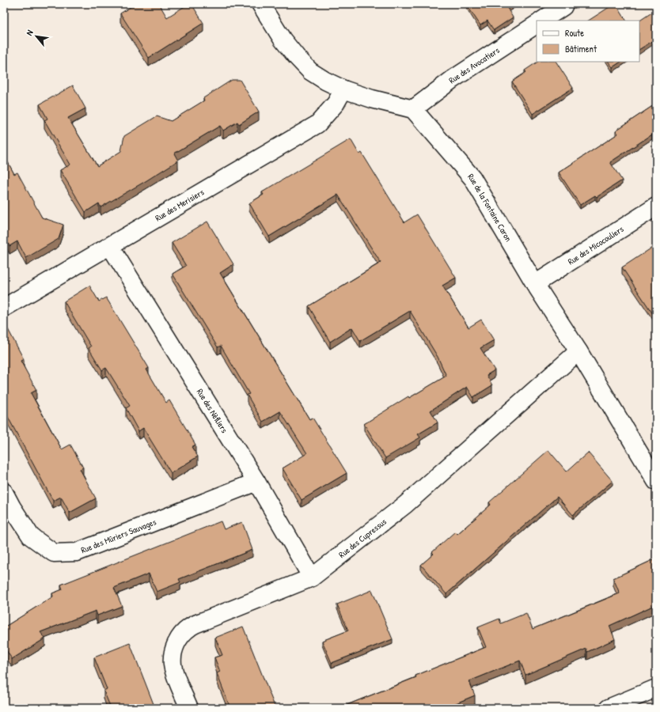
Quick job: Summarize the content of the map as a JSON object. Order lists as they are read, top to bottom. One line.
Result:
{"streets":{"street":["Rue des Avocatiers","Rue des Merisiers","Rue de la Fontaine Caron","Rue des Micocouliers","Rue des Nèfliers","Rue des Mûriers Sauvages","Rue des Cupressus"]},"crossings":[["Rue des Avocatiers","Rue de la Fontaine Caron"],["Rue des Merisiers","Rue des Nèfliers"],["Rue de la Fontaine Caron","Rue des Micocouliers"],["Rue de la Fontaine Caron","Rue des Cupressus"],["Rue des Nèfliers","Rue des Mûriers Sauvages"],["Rue des Nèfliers","Rue des Cupressus"]],"legend":["Route","Bâtiment"],"north":"top left"}
